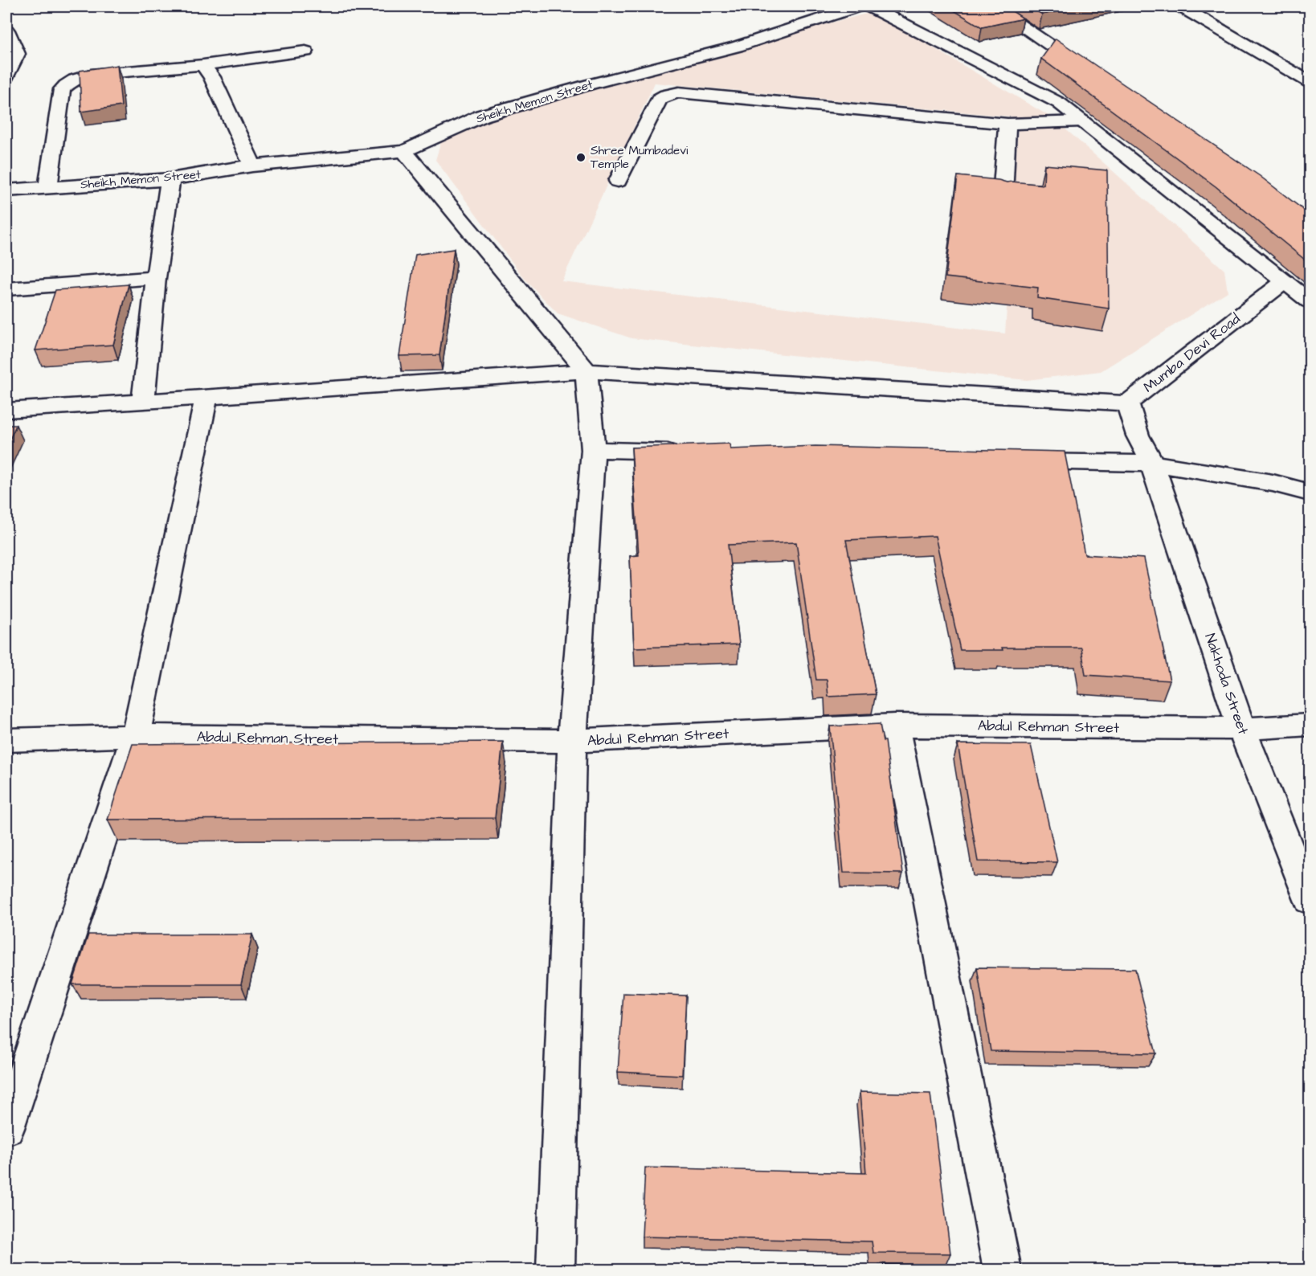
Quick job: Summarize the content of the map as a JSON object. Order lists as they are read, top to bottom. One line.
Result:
{"streets":{"street":["Sheikh Memon Street","Mumba Devi Road","Nakhoda Street","Abdul Rehman Street"]},"crossings":[["Mumba Devi Road","Nakhoda Street"],["Nakhoda Street","Abdul Rehman Street"]],"places":["Shree Mumbadevi Temple"]}
